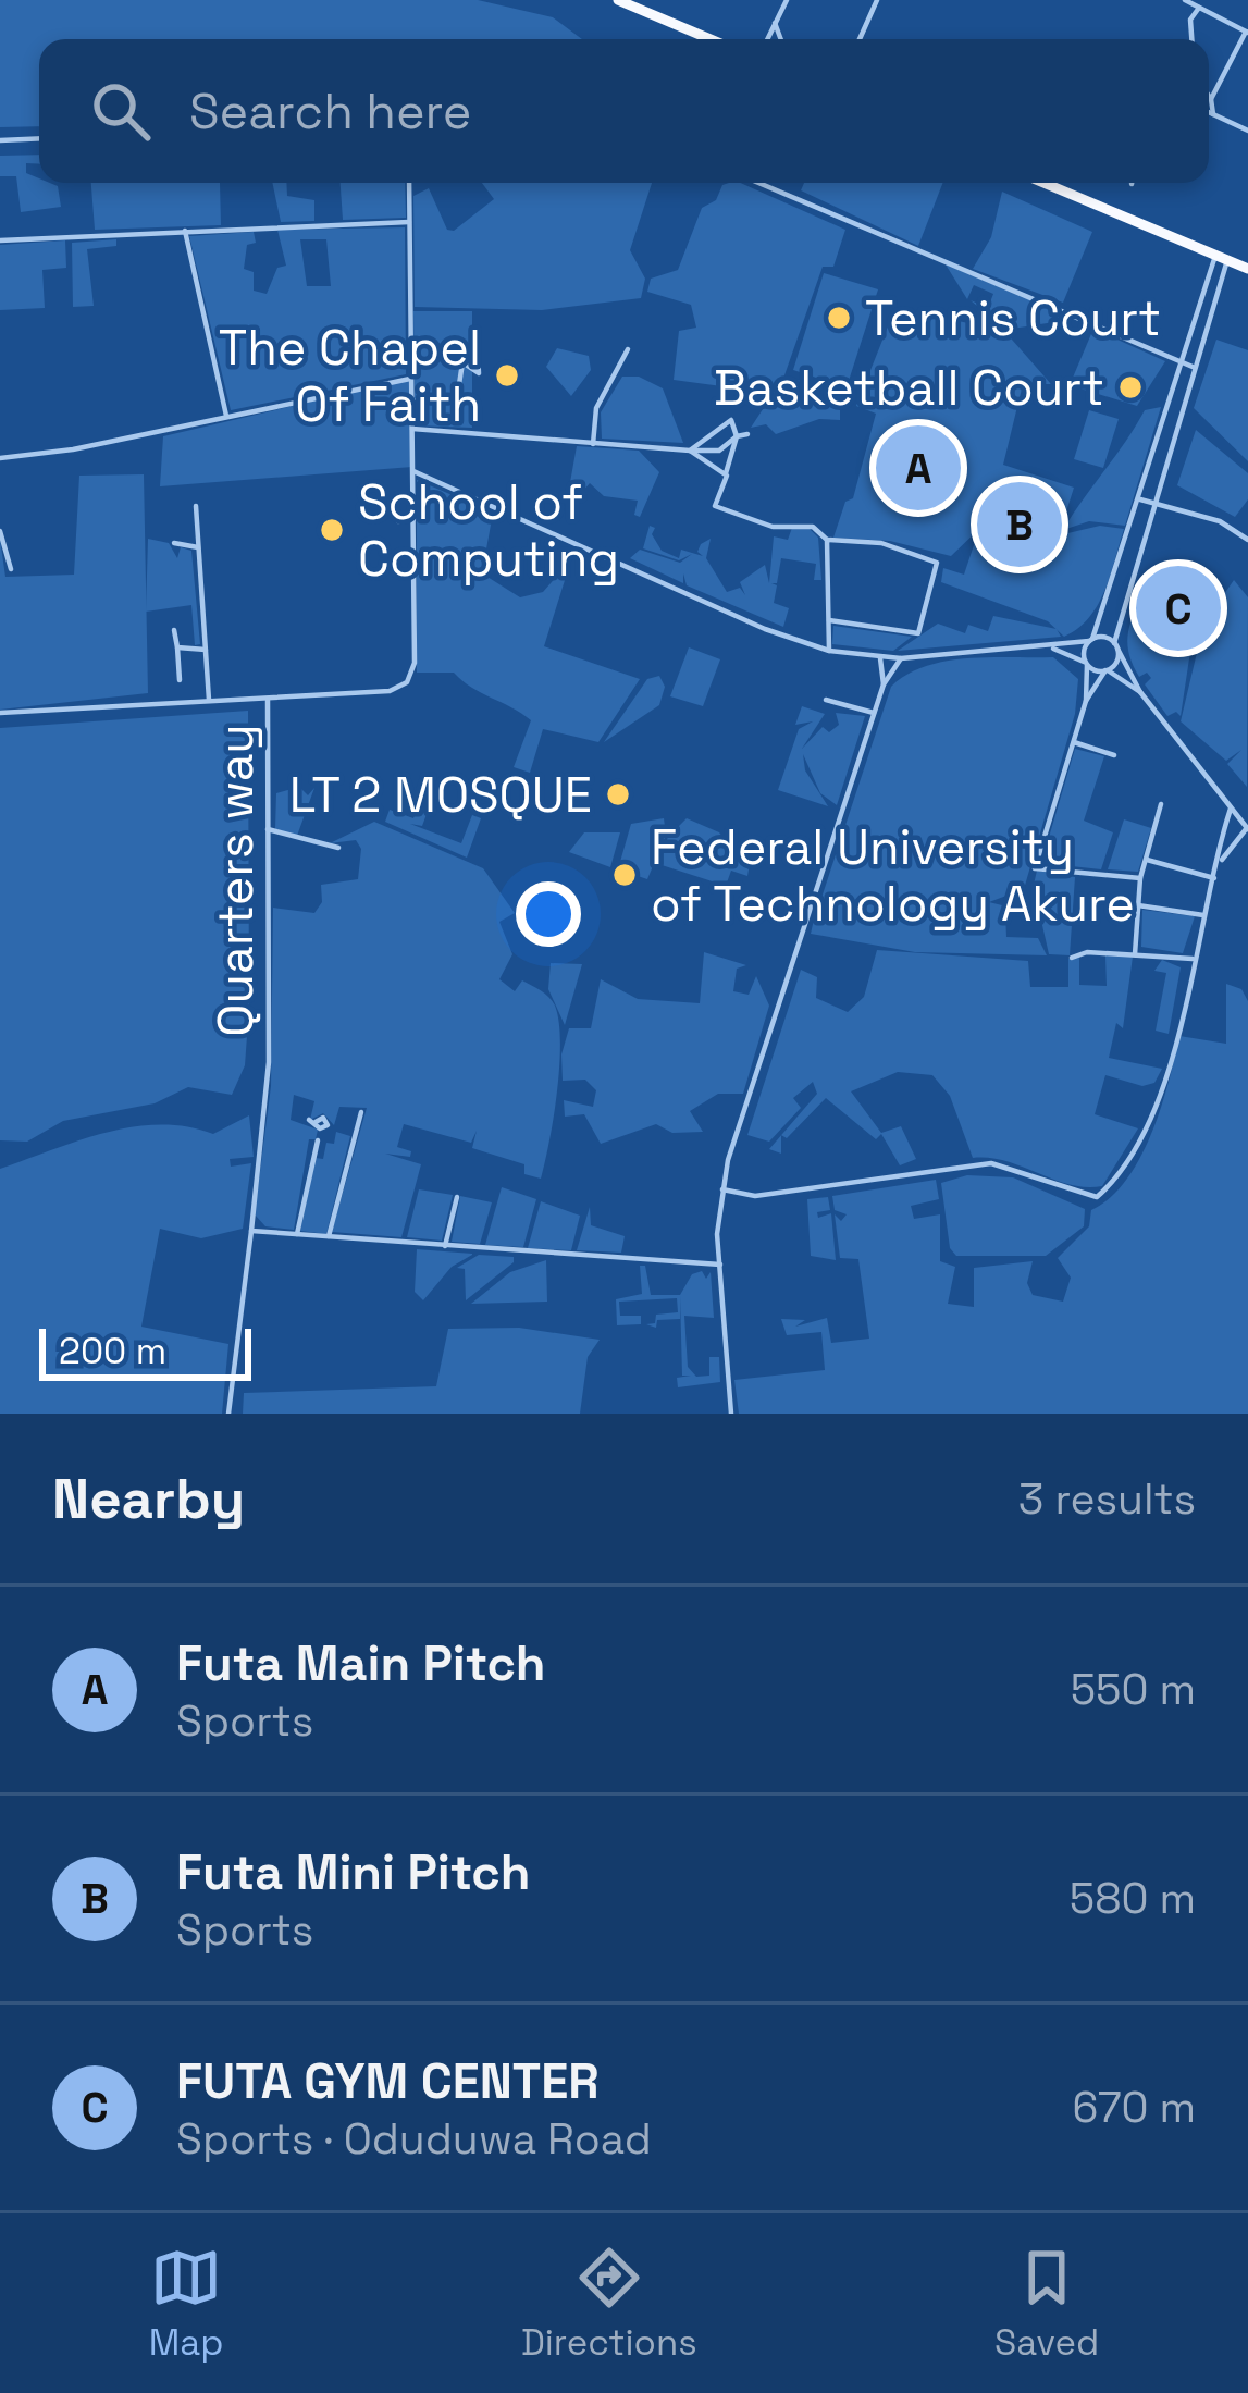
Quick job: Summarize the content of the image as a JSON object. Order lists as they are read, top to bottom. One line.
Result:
{"streets":{"street":["Quarters way"]},"places":["Tennis Court","The Chapel Of Faith","Basketball Court","School of Computing","LT 2 MOSQUE","Federal University of Technology Akure"],"scale_bar":"200 m","page":{"search":"Search here","pins":["A","B","C"],"scale":"200 m","heading":["Nearby","3 results"],"list":[{"mark":"A","name":"Futa Main Pitch","note":"Sports","value":"550 m"},{"mark":"B","name":"Futa Mini Pitch","note":"Sports","value":"580 m"},{"mark":"C","name":"FUTA GYM CENTER","note":"Sports · Oduduwa Road","value":"670 m"}],"nav":["Map","Directions","Saved"]}}
